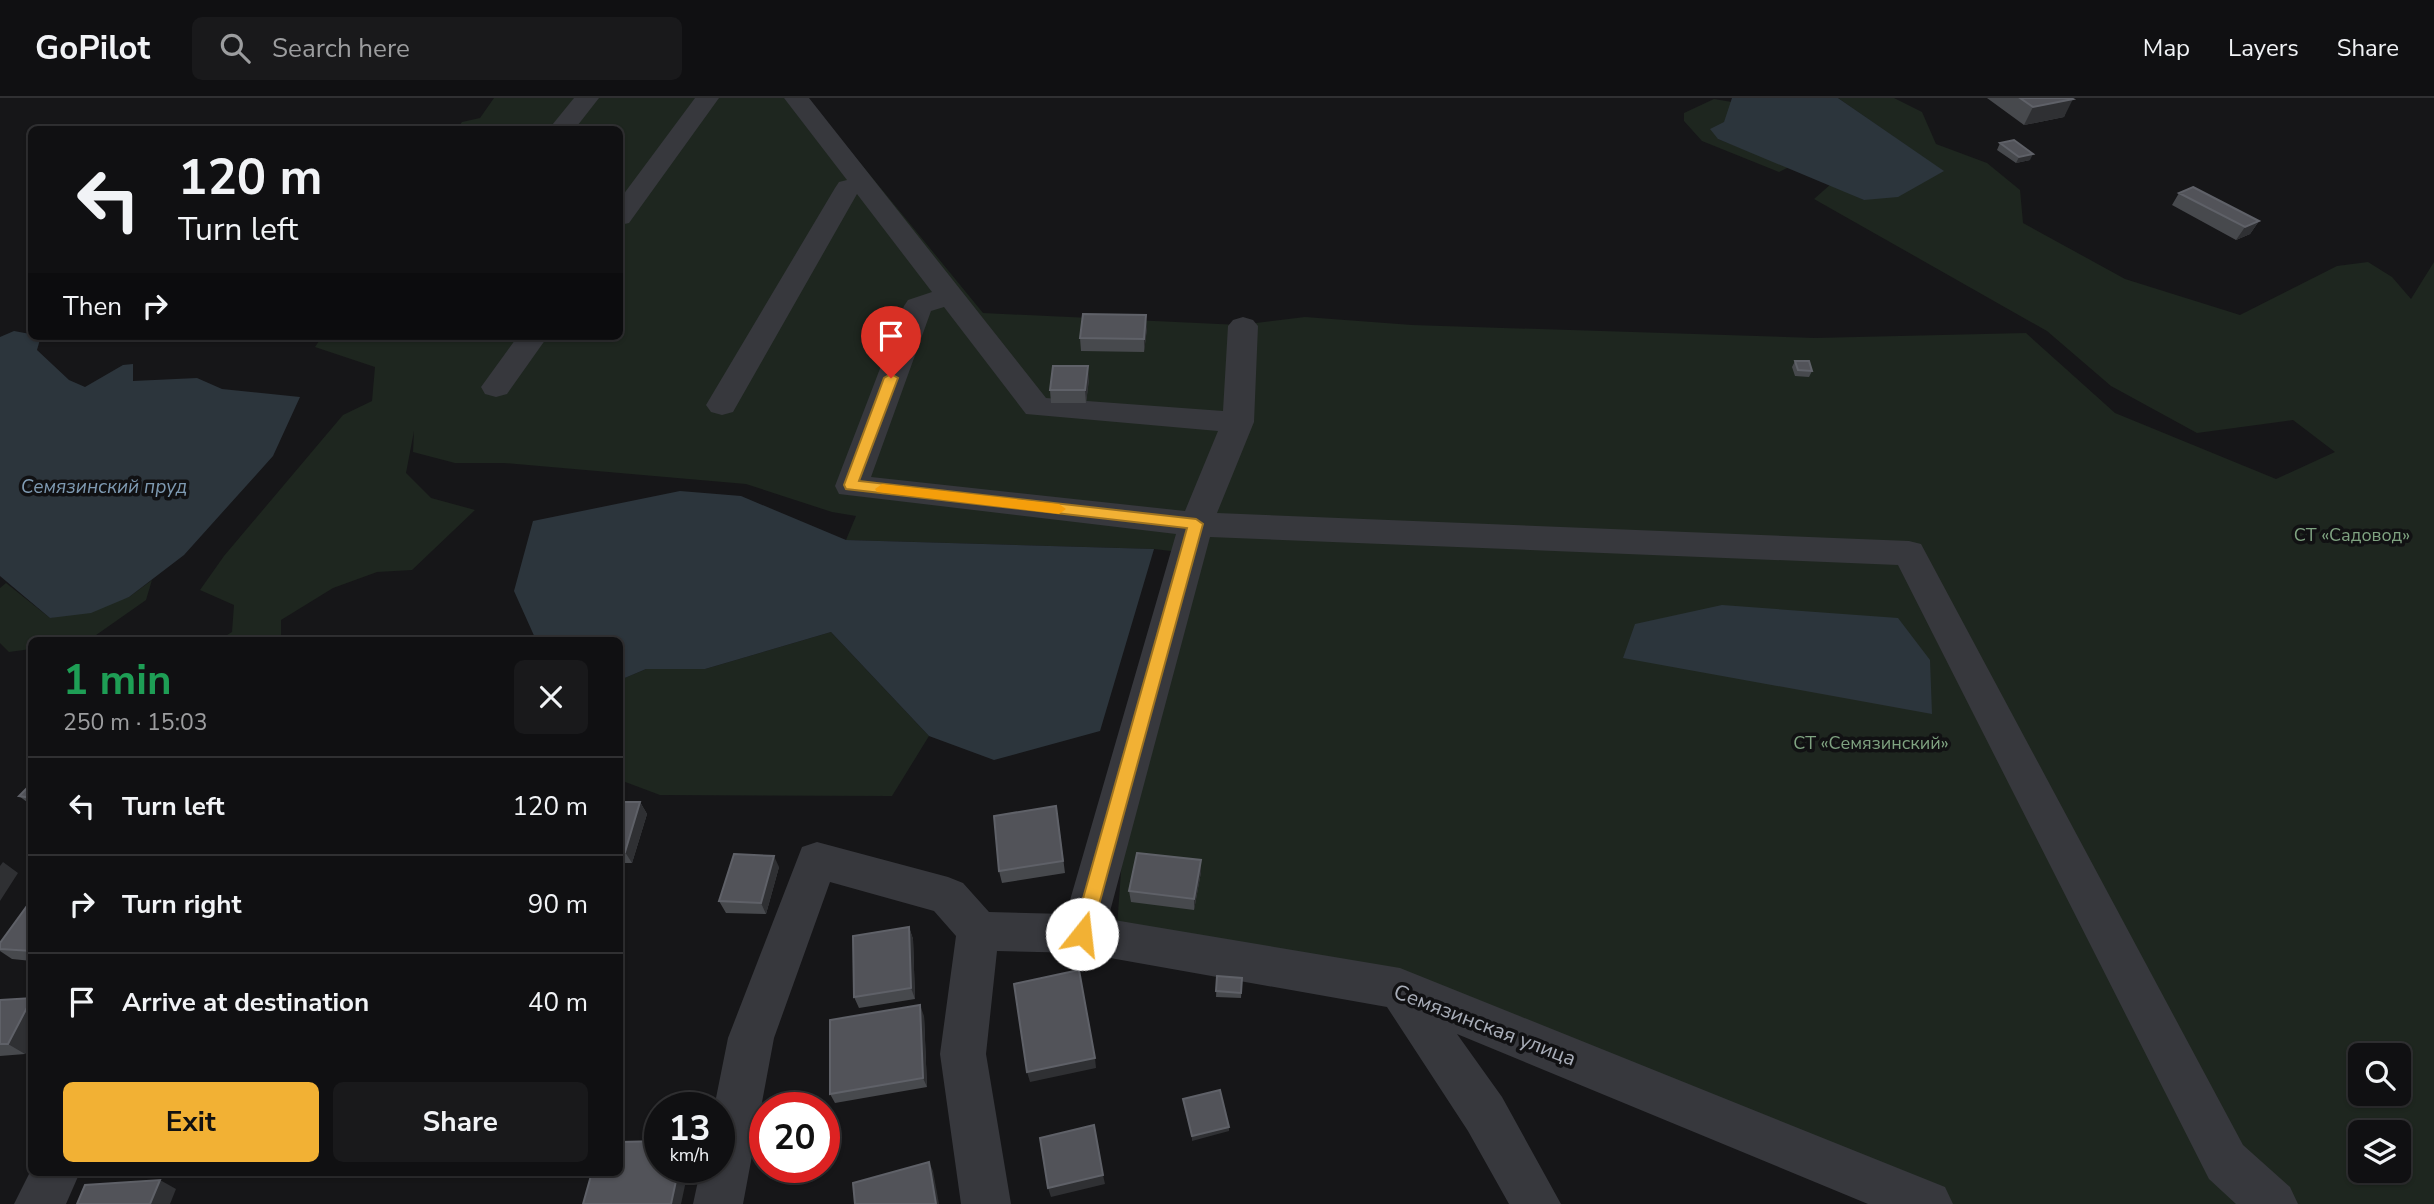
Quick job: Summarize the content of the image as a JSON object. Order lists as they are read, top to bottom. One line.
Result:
{"streets":{"street":["Семязинская улица"]},"water":["Семязинский пруд"],"parks":["СТ «Садовод»","СТ «Семязинский»"],"page":{"header":"GoPilot","search":"Search here","nav":["Map","Layers","Share"],"turn":["120 m","Turn left"],"then":"Then","heading":["1 min","250 m · 15:03"],"list":[{"name":"Turn left","value":"120 m"},{"name":"Turn right","value":"90 m"},{"name":"Arrive at destination","value":"40 m"}],"buttons":["Exit","Share"],"speed":"13 km/h","limit":"20"}}
